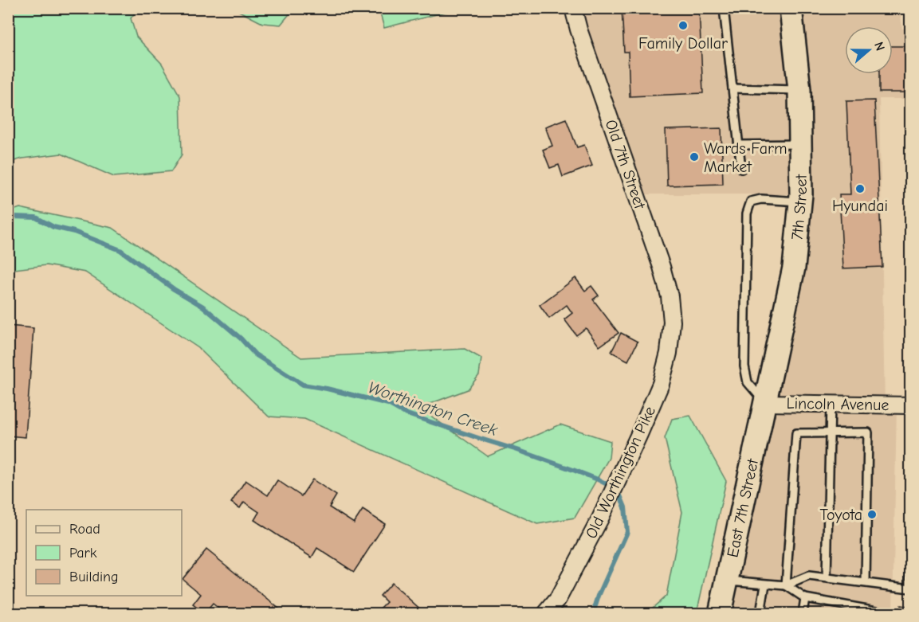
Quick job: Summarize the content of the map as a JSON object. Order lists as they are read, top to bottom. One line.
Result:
{"streets":{"main road":["7th Street","East 7th Street"],"street":["Old 7th Street","Lincoln Avenue","Old Worthington Pike"]},"crossings":[["Old 7th Street","Old Worthington Pike"],["7th Street","Lincoln Avenue"],["7th Street","East 7th Street"],["Lincoln Avenue","East 7th Street"]],"water":["Worthington Creek"],"places":["Family Dollar","Wards Farm Market","Hyundai","Toyota"],"legend":["Road","Park","Building"],"north":"right"}
